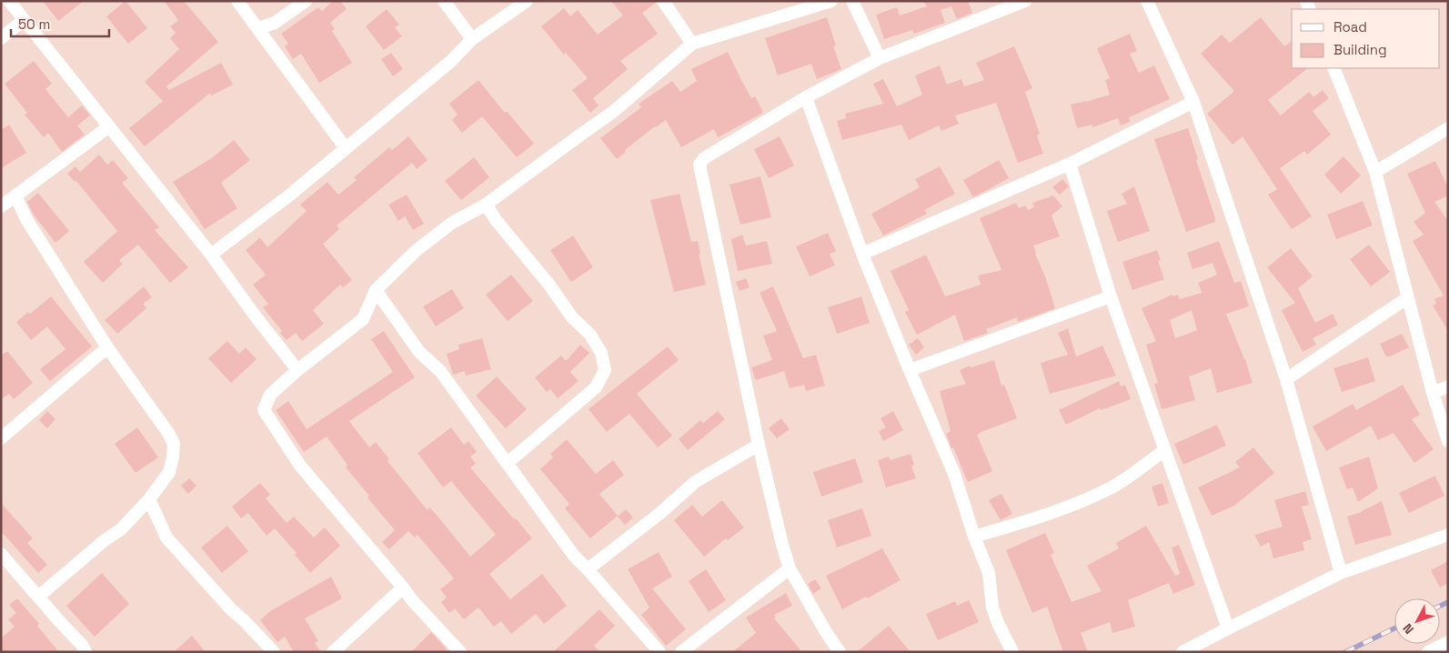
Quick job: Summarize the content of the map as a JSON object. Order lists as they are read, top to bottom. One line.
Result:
{"legend":["Road","Building"],"scale_bar":"50 m","north":"bottom left"}
